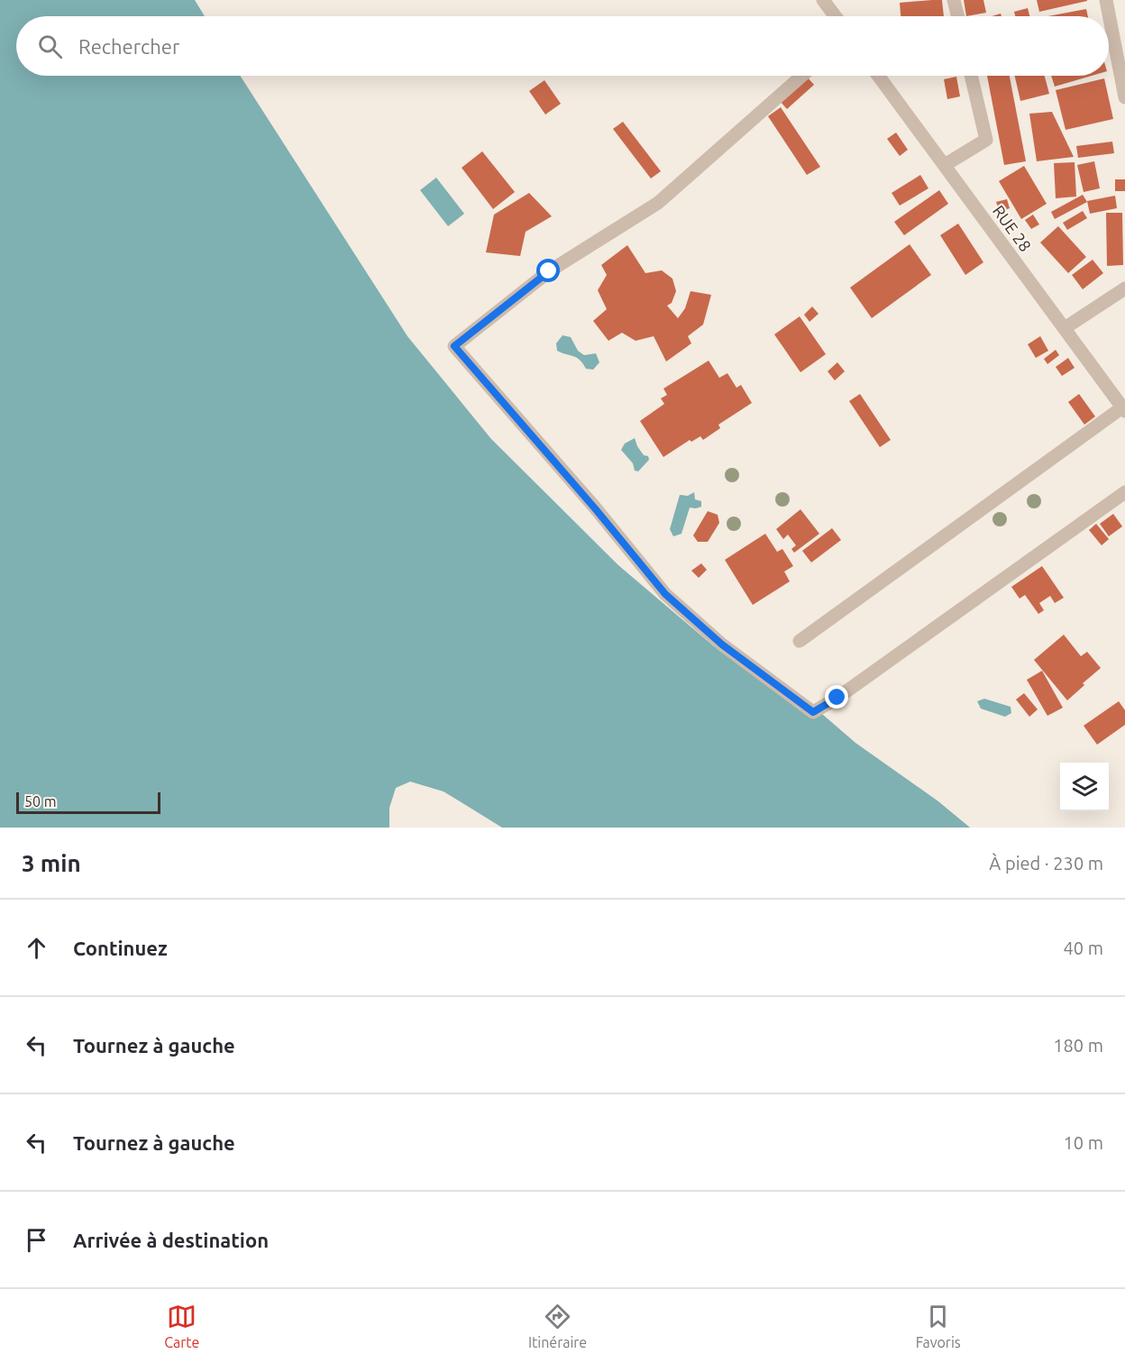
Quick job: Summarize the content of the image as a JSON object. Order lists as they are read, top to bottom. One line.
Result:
{"streets":{"street":["RUE 28"]},"scale_bar":"50 m","page":{"search":"Rechercher","scale":"50 m","heading":["3 min","À pied · 230 m"],"list":[["Continuez","40 m"],["Tournez à gauche","180 m"],["Tournez à gauche","10 m"],"Arrivée à destination"],"nav":["Carte","Itinéraire","Favoris"]}}
